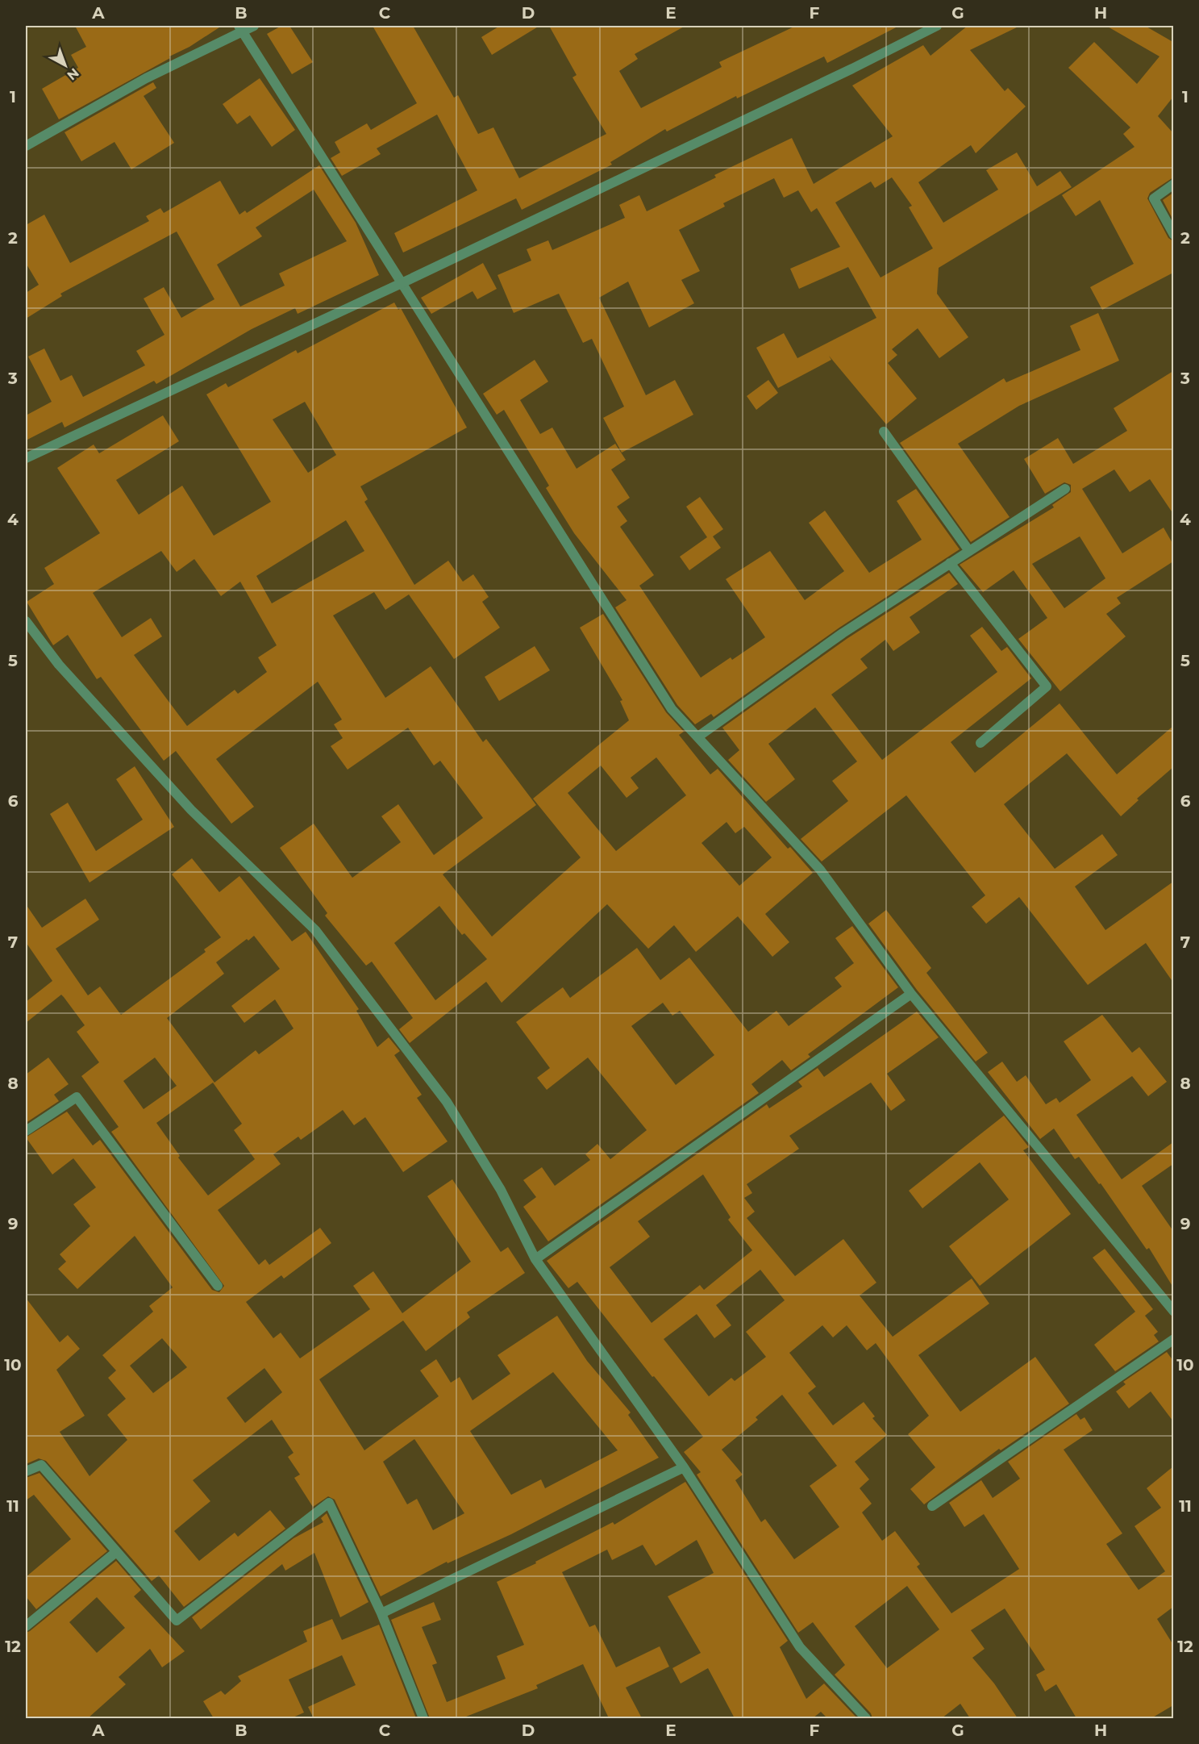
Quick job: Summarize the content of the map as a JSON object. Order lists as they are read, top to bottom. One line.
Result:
{"north":"bottom right","grid":{"columns":["A","B","C","D","E","F","G","H"],"rows":["1","2","3","4","5","6","7","8","9","10","11","12"]}}
